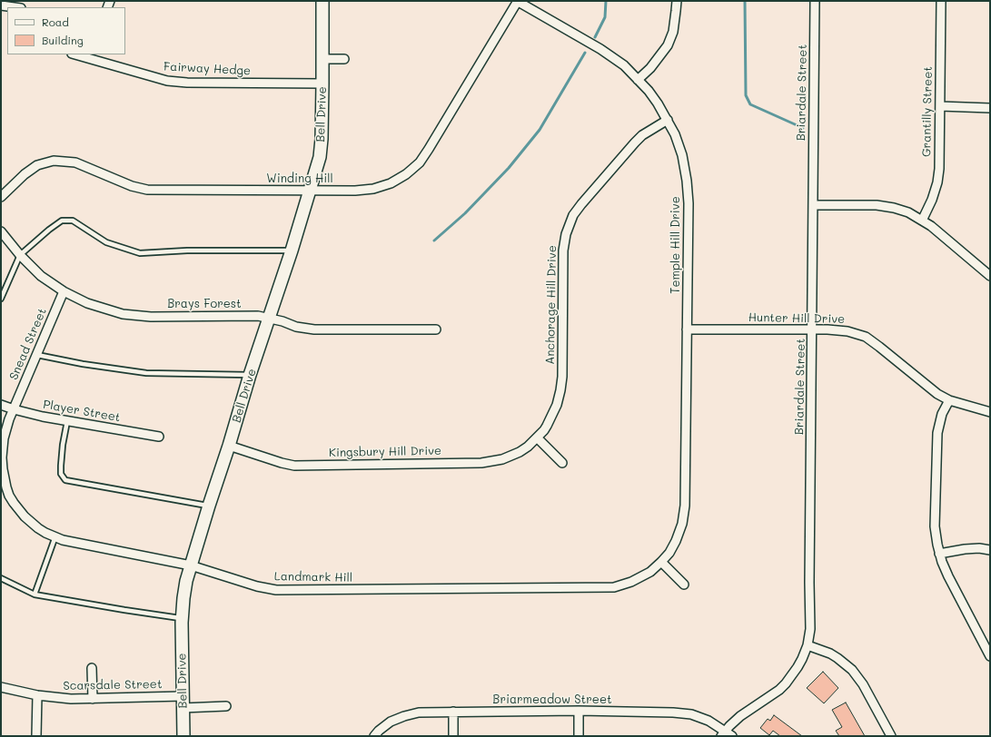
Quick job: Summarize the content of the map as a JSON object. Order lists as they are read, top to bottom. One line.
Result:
{"streets":{"street":["Fairway Hedge","Briardale Street","Grantilly Street","Bell Drive","Winding Hill","Temple Hill Drive","Brays Forest","Anchorage Hill Drive","Hunter Hill Drive","Snead Street","Player Street","Kingsbury Hill Drive","Landmark Hill","Scarsdale Street","Briarmeadow Street"]},"crossings":[["Fairway Hedge","Bell Drive"],["Briardale Street","Hunter Hill Drive"],["Briardale Street","Briarmeadow Street"],["Bell Drive","Winding Hill"],["Bell Drive","Brays Forest"],["Bell Drive","Kingsbury Hill Drive"],["Bell Drive","Landmark Hill"],["Bell Drive","Scarsdale Street"],["Winding Hill","Temple Hill Drive"],["Temple Hill Drive","Anchorage Hill Drive"],["Temple Hill Drive","Hunter Hill Drive"],["Temple Hill Drive","Landmark Hill"],["Brays Forest","Snead Street"],["Anchorage Hill Drive","Kingsbury Hill Drive"],["Snead Street","Player Street"],["Snead Street","Landmark Hill"]],"legend":["Road","Building"]}
